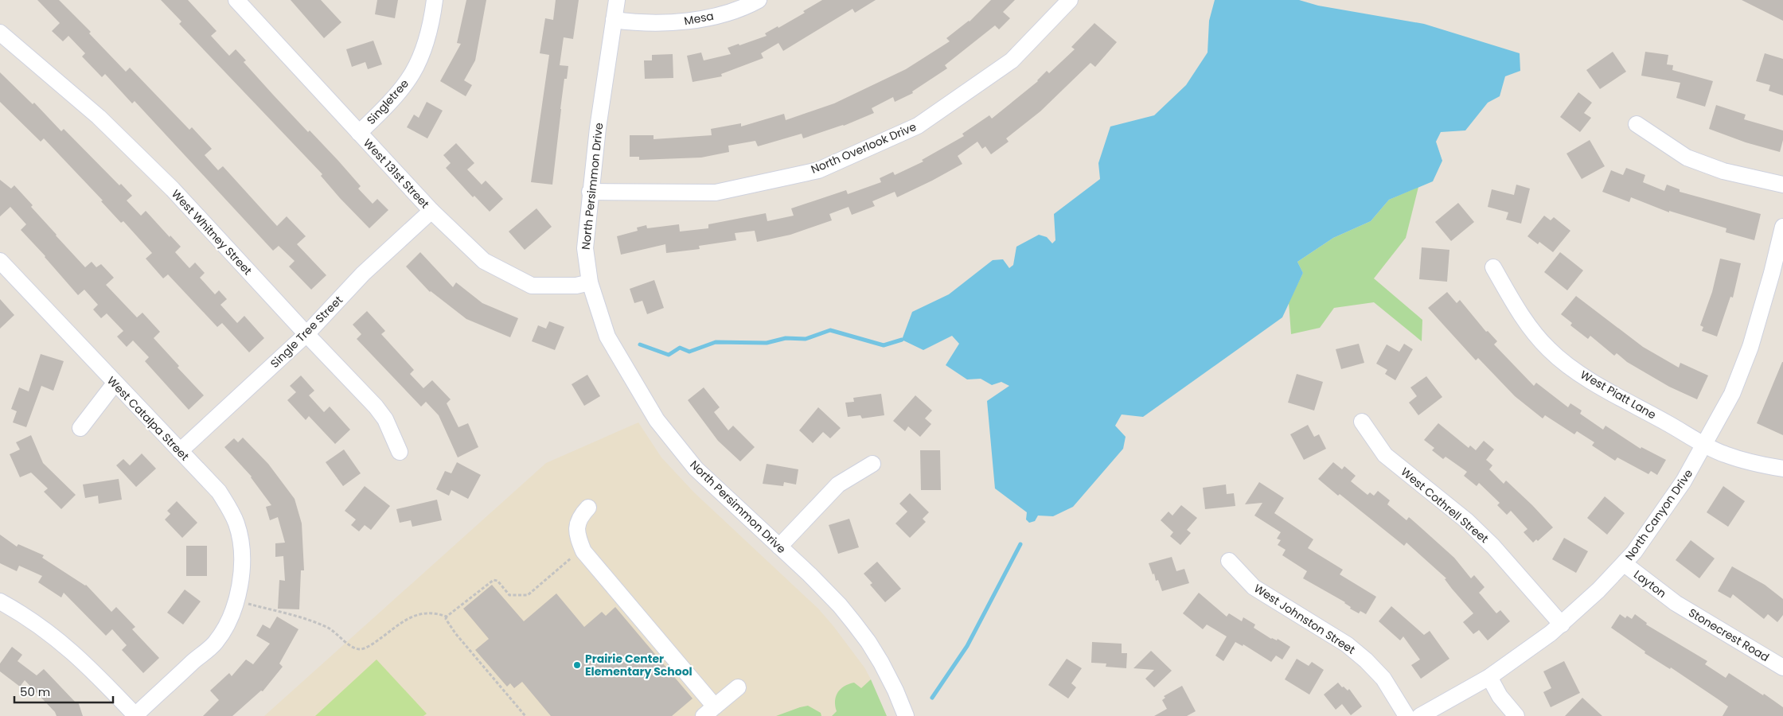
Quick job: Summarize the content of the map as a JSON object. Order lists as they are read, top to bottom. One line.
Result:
{"streets":{"street":["Mesa","Singletree","North Overlook Drive","West 131st Street","North Persimmon Drive","West Whitney Street","Single Tree Street","West Piatt Lane","West Catalpa Street","West Cothrell Street","North Canyon Drive","Layton","West Johnston Street","Stonecrest Road"]},"crossings":[["Mesa","North Persimmon Drive"],["Singletree","West 131st Street"],["North Overlook Drive","North Persimmon Drive"],["West 131st Street","North Persimmon Drive"],["West 131st Street","Single Tree Street"],["West Whitney Street","Single Tree Street"],["Single Tree Street","West Catalpa Street"],["West Piatt Lane","North Canyon Drive"],["West Cothrell Street","North Canyon Drive"],["North Canyon Drive","Layton"],["Layton","Stonecrest Road"]],"places":["Prairie Center Elementary School"],"scale_bar":"50 m"}
